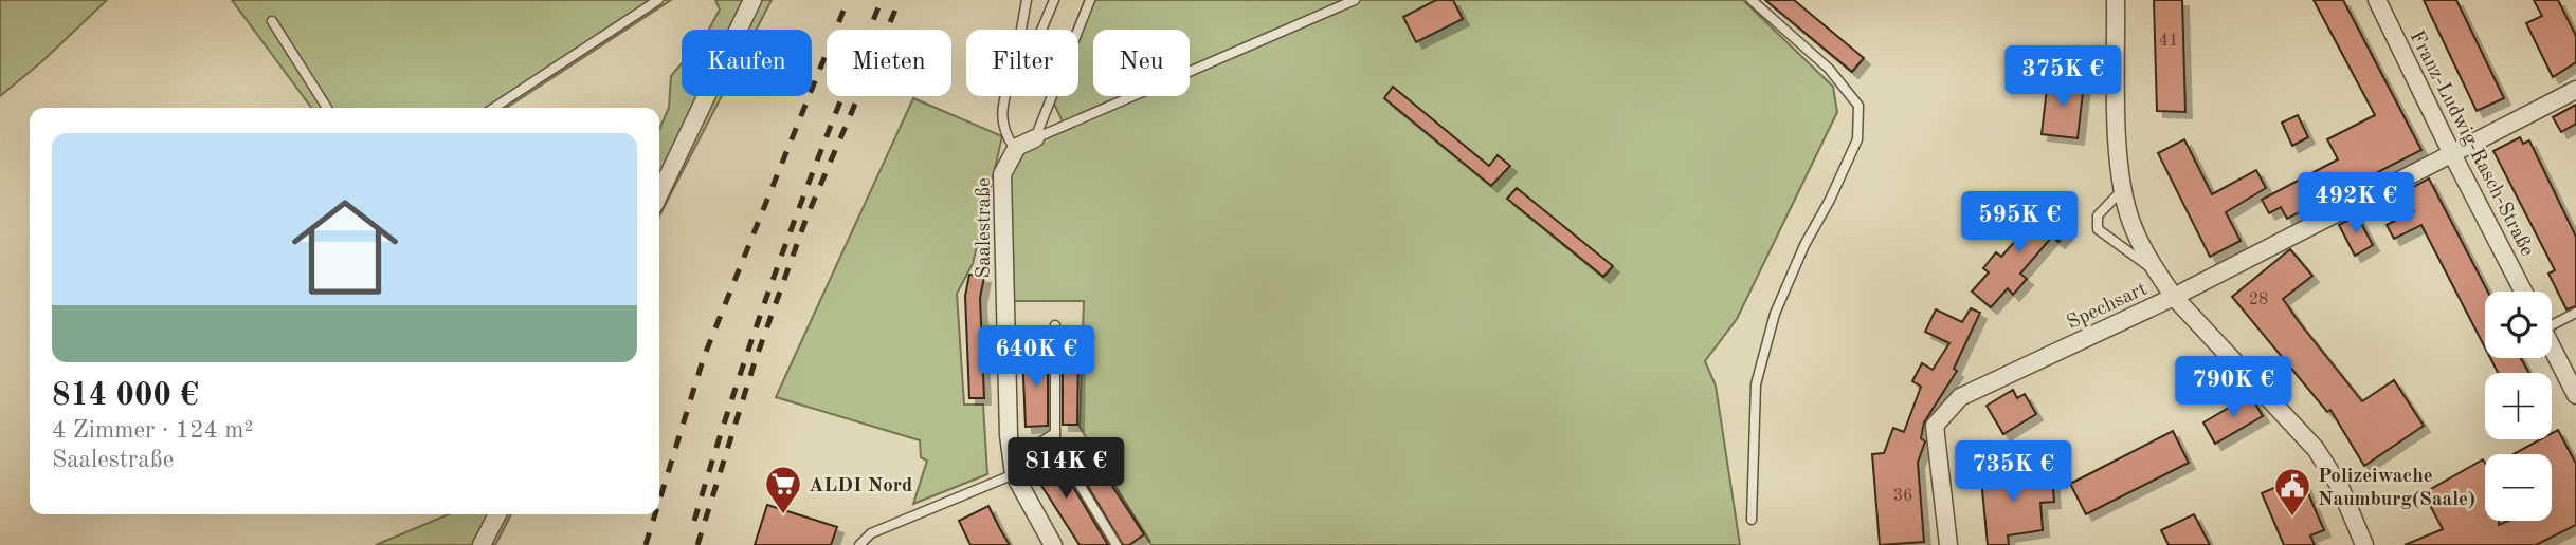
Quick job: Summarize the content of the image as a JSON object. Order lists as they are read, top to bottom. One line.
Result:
{"streets":{"street":["Franz-Ludwig-Rasch-Straße","Saalestraße","Spechsart"]},"places":{"supermarket":["ALDI Nord"],"public building":["Polizeiwache Naumburg(Saale)"]},"house_numbers":["41","28","36"],"page":{"chip":["Kaufen","Mieten","Filter","Neu"],"price":["375K €","492K €","595K €","640K €","790K €","814K €","735K €"],"list":[{"name":"814 000 €","note":"4 Zimmer · 124 m² · Saalestraße"}],"map_buttons":["+","−"]}}
